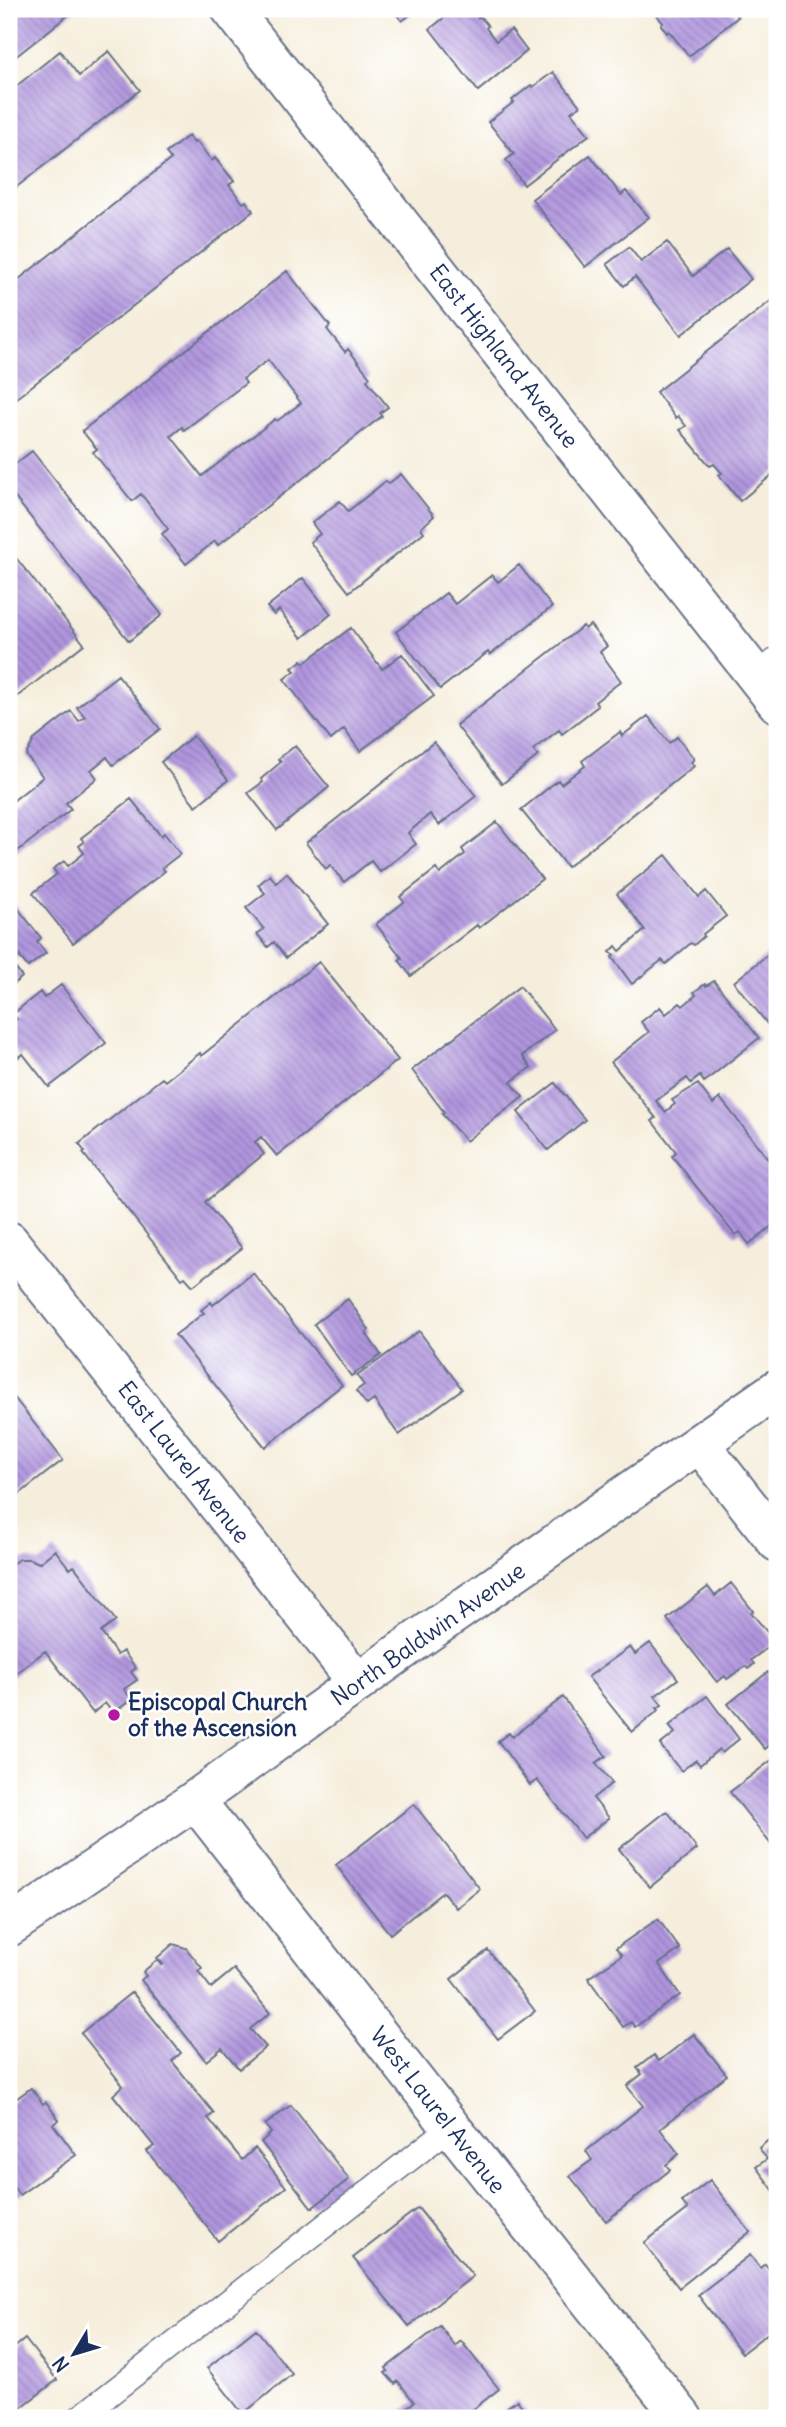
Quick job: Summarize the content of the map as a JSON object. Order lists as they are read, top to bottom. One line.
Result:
{"streets":{"street":["East Highland Avenue","East Laurel Avenue","North Baldwin Avenue","West Laurel Avenue"]},"crossings":[["East Laurel Avenue","North Baldwin Avenue"],["North Baldwin Avenue","West Laurel Avenue"]],"places":["Episcopal Church of the Ascension"],"north":"bottom left"}
